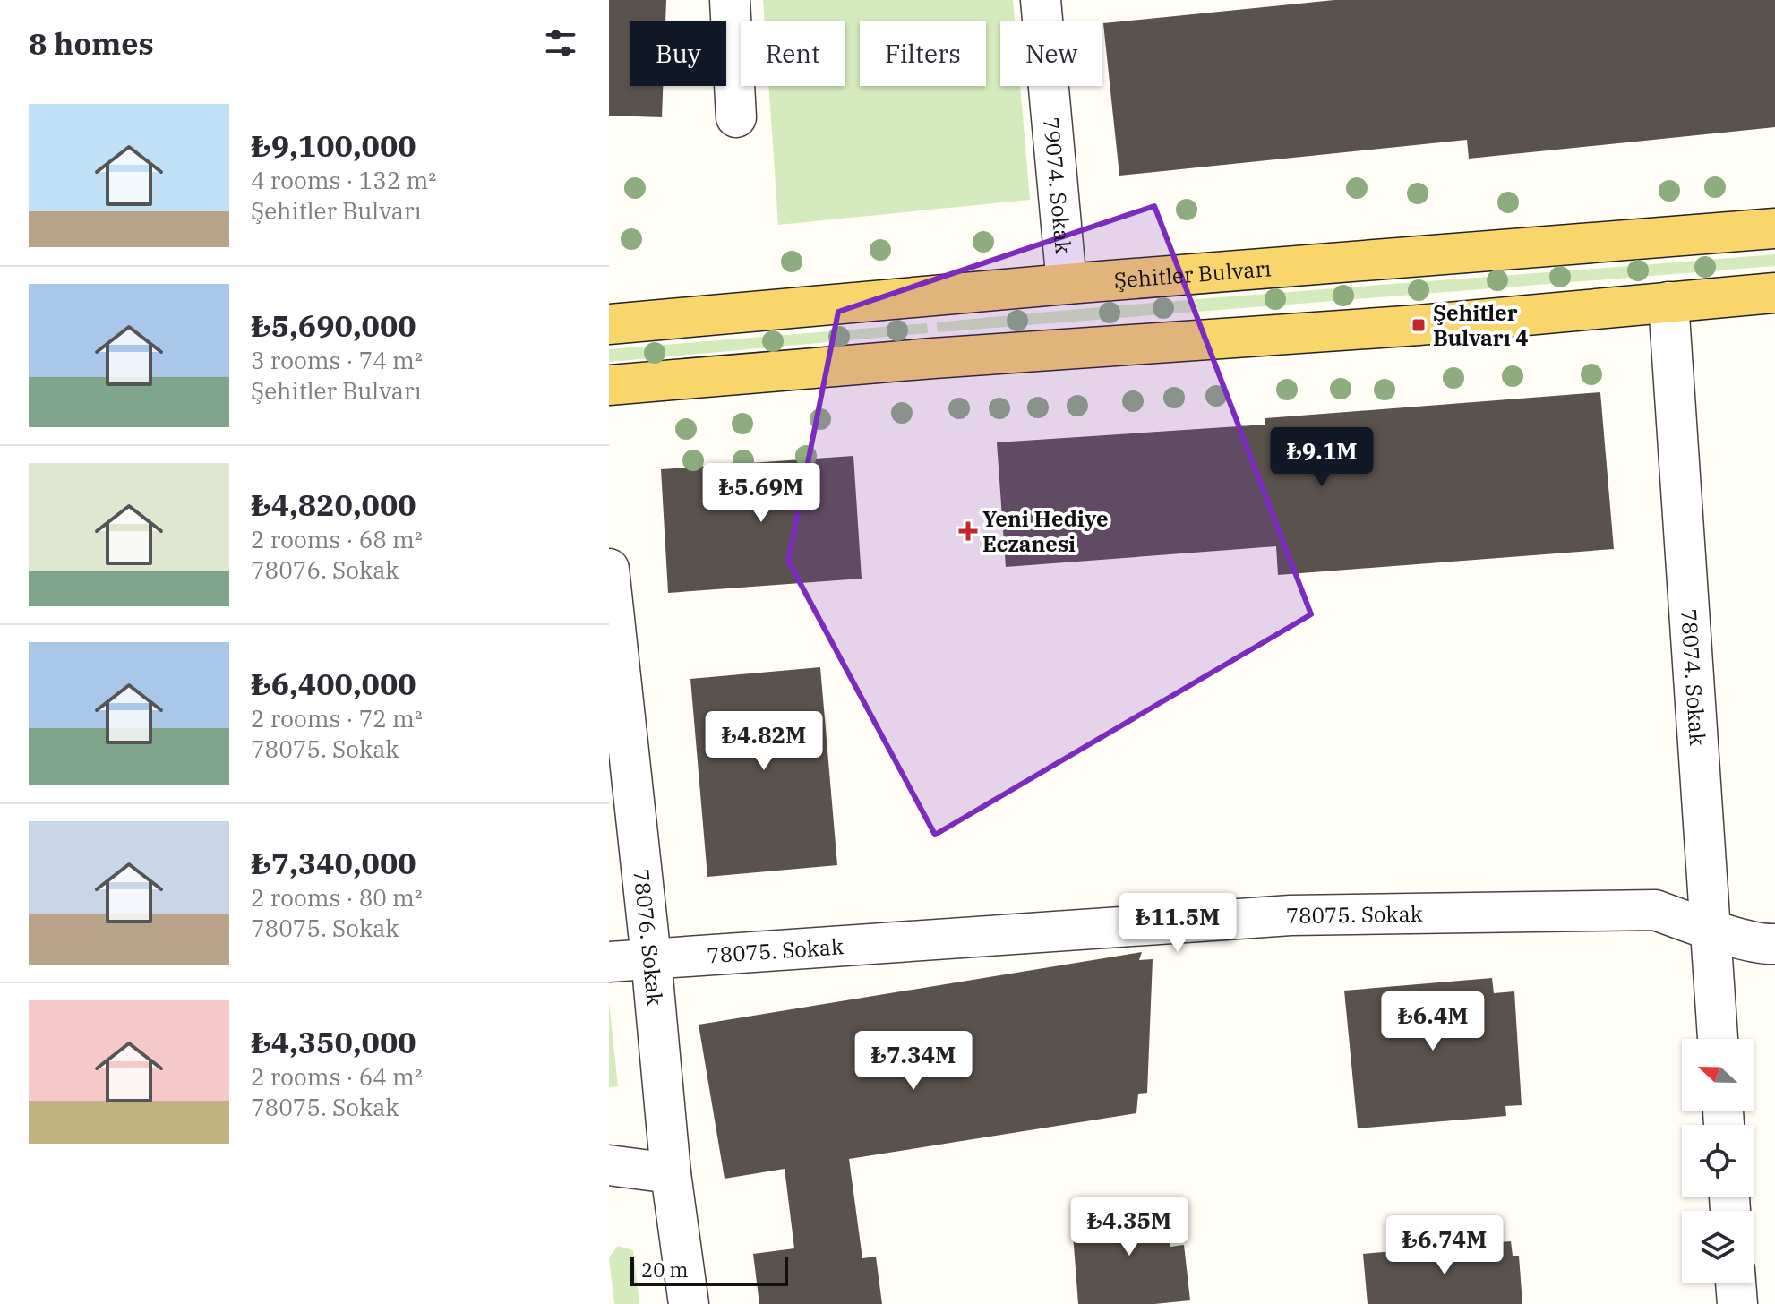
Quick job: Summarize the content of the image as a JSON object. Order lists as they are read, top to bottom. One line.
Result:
{"streets":{"main road":["Şehitler Bulvarı"],"street":["79074. Sokak","78074. Sokak","78075. Sokak","78076. Sokak"]},"crossings":[["79074. Sokak","Şehitler Bulvarı"],["78074. Sokak","78075. Sokak"],["78075. Sokak","78076. Sokak"]],"places":{"transit":["Şehitler Bulvarı 4"],"health":["Yeni Hediye Eczanesi"]},"scale_bar":"20 m","north":"left","page":{"heading":"8 homes","chip":["Buy","Rent","Filters","New"],"list":[{"name":"₺9,100,000","note":"4 rooms · 132 m² · Şehitler Bulvarı"},{"name":"₺5,690,000","note":"3 rooms · 74 m² · Şehitler Bulvarı"},{"name":"₺4,820,000","note":"2 rooms · 68 m² · 78076. Sokak"},{"name":"₺6,400,000","note":"2 rooms · 72 m² · 78075. Sokak"},{"name":"₺7,340,000","note":"2 rooms · 80 m² · 78075. Sokak"},{"name":"₺4,350,000","note":"2 rooms · 64 m² · 78075. Sokak"}],"price":["₺9.1M","₺5.69M","₺4.82M","₺11.5M","₺6.4M","₺7.34M","₺4.35M","₺6.74M"],"scale":"20 m"}}
